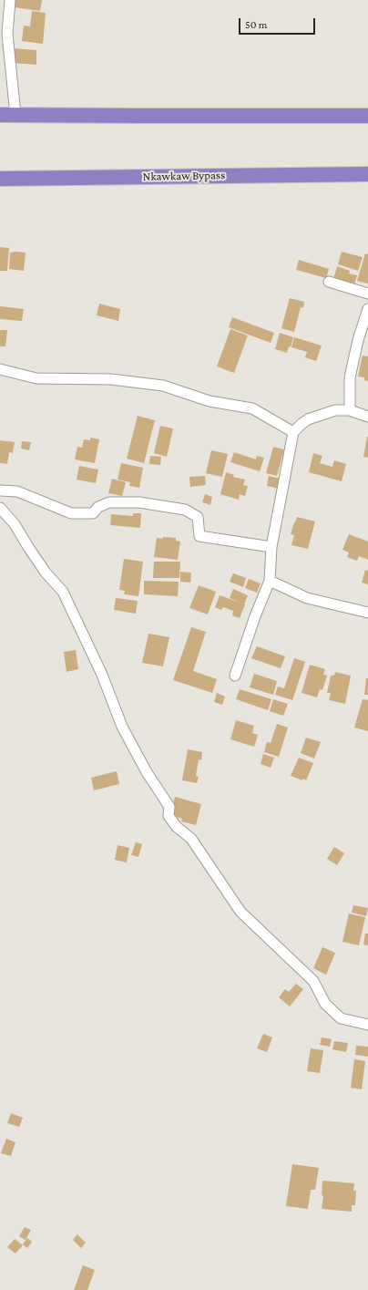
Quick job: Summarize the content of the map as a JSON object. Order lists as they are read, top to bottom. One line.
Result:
{"streets":{"highway":["Nkawkaw Bypass"]},"scale_bar":"50 m"}
